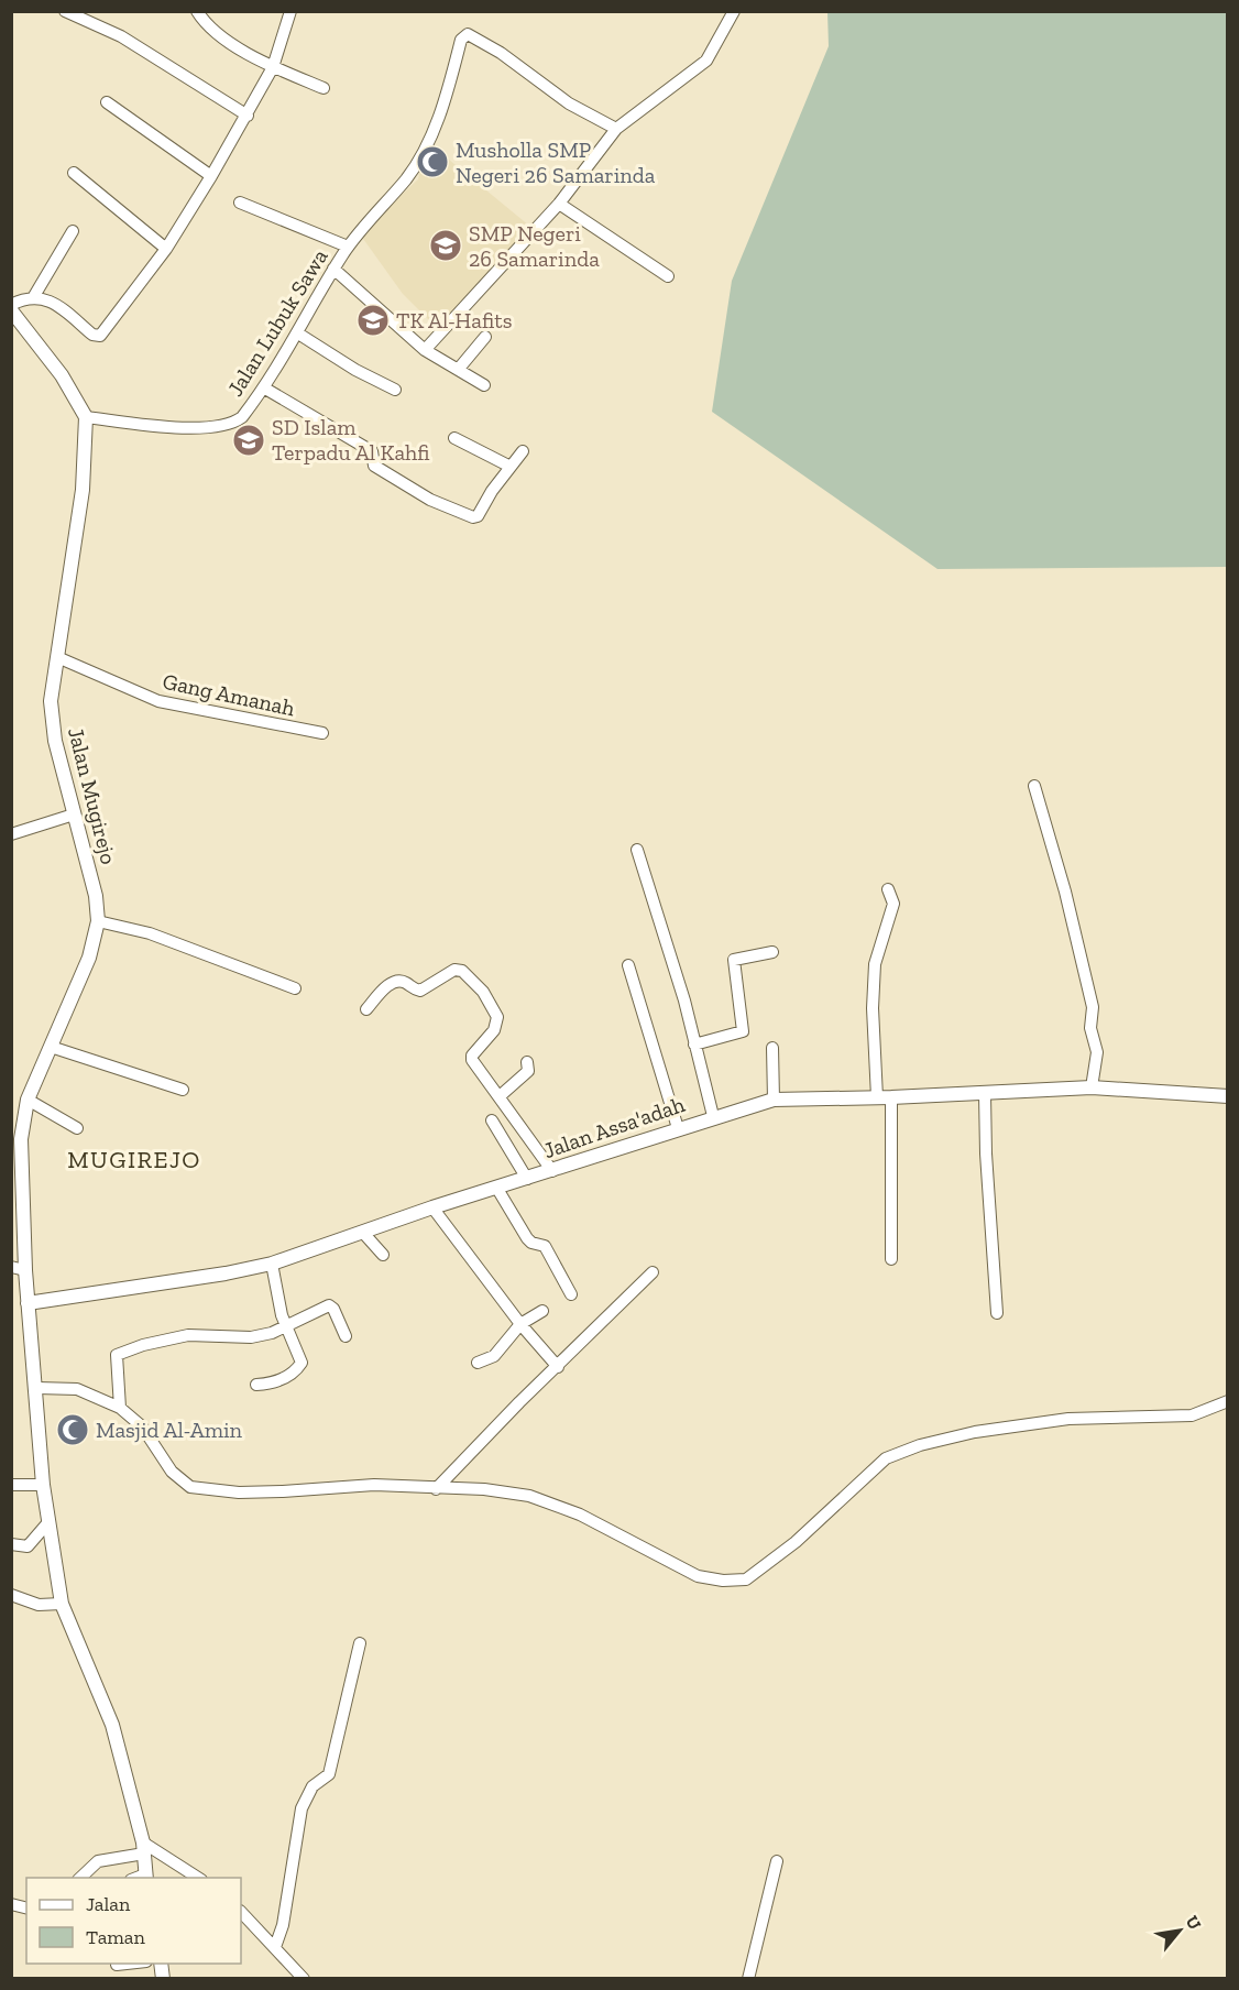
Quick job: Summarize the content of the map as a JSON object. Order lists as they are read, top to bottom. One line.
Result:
{"streets":{"street":["Jalan Lubuk Sawa","Gang Amanah","Jalan Mugirejo","Jalan Assa'adah"]},"crossings":[["Jalan Lubuk Sawa","Jalan Mugirejo"],["Gang Amanah","Jalan Mugirejo"],["Jalan Mugirejo","Jalan Assa'adah"]],"districts":["MUGIREJO"],"places":{"mosque":["Musholla SMP Negeri 26 Samarinda","Masjid Al-Amin"],"school or university":["SMP Negeri 26 Samarinda","TK Al-Hafits","SD Islam Terpadu Al Kahfi"]},"legend":["Jalan","Taman"],"north":"top right"}
